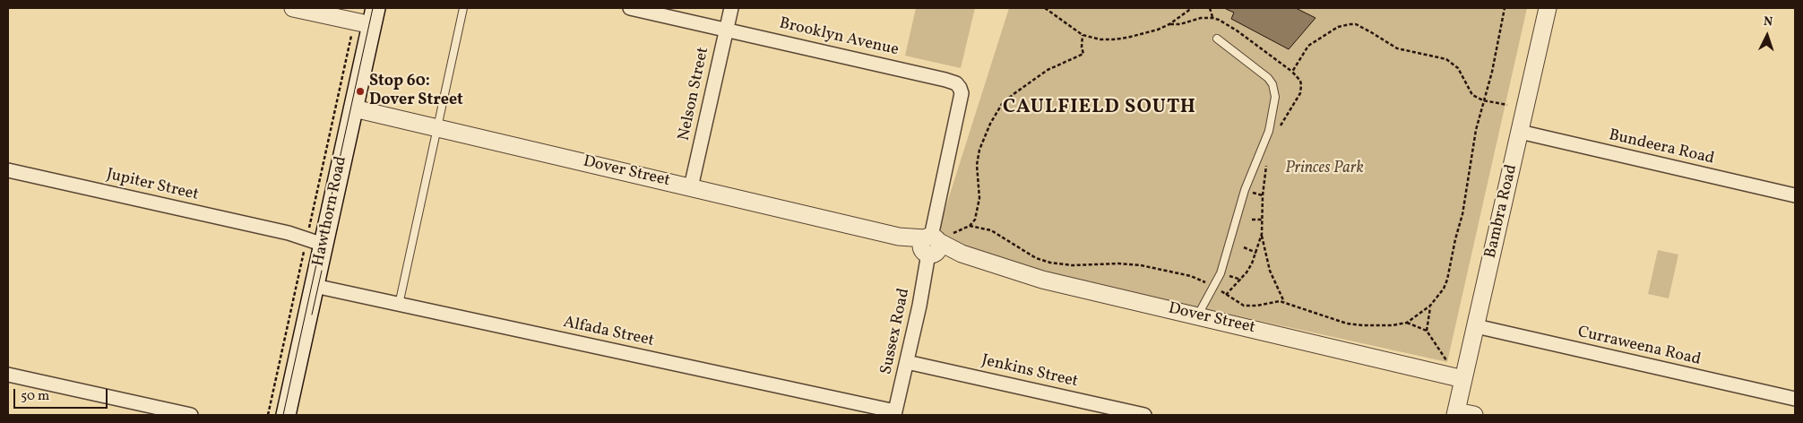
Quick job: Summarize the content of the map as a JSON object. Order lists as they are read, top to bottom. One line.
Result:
{"streets":{"main road":["Hawthorn Road"],"street":["Brooklyn Avenue","Nelson Street","Bundeera Road","Dover Street","Jupiter Street","Bambra Road","Sussex Road","Alfada Street","Curraweena Road","Jenkins Street"]},"crossings":[["Brooklyn Avenue","Nelson Street"],["Brooklyn Avenue","Sussex Road"],["Nelson Street","Dover Street"],["Bundeera Road","Bambra Road"],["Dover Street","Hawthorn Road"],["Dover Street","Bambra Road"],["Dover Street","Sussex Road"],["Jupiter Street","Hawthorn Road"],["Hawthorn Road","Alfada Street"],["Bambra Road","Curraweena Road"],["Sussex Road","Alfada Street"],["Sussex Road","Jenkins Street"]],"districts":["CAULFIELD SOUTH"],"parks":["Princes Park"],"places":["Stop 60: Dover Street"],"scale_bar":"50 m","north":"top"}
